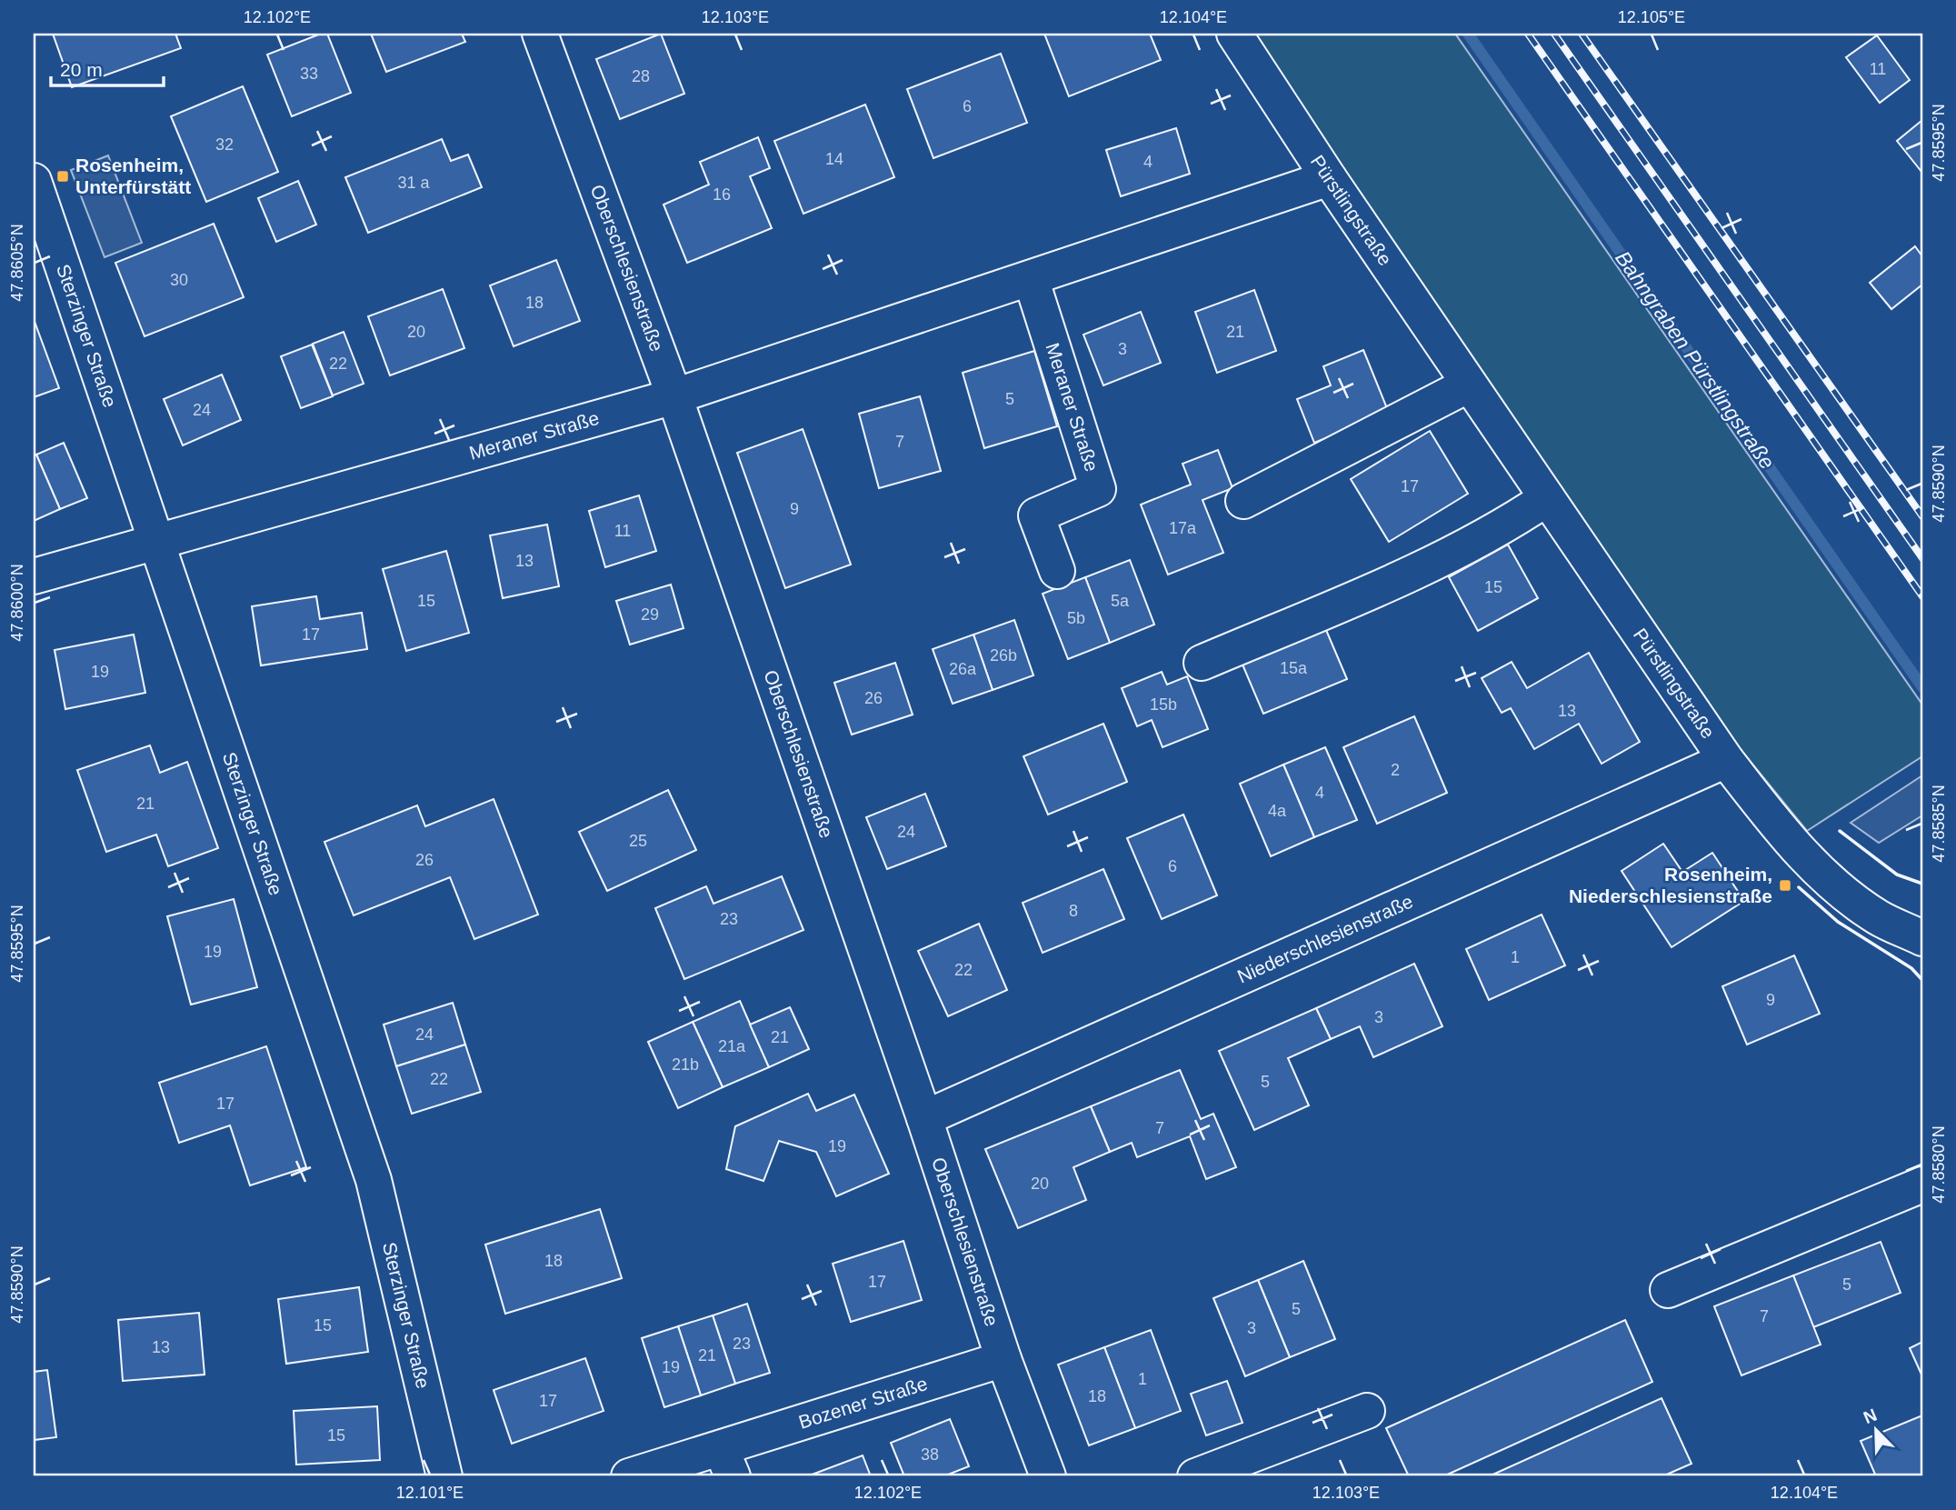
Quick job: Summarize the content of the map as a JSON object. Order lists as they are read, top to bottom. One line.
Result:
{"streets":{"street":["Pürstlingstraße","Oberschlesienstraße","Sterzinger Straße","Meraner Straße","Niederschlesienstraße","Bozener Straße"]},"crossings":[["Pürstlingstraße","Meraner Straße"],["Pürstlingstraße","Niederschlesienstraße"],["Oberschlesienstraße","Meraner Straße"],["Oberschlesienstraße","Niederschlesienstraße"],["Oberschlesienstraße","Bozener Straße"],["Sterzinger Straße","Meraner Straße"]],"water":["Bahngraben Pürstlingstraße"],"places":{"transit":["Rosenheim, Unterfürstätt","Rosenheim, Niederschlesienstraße"]},"house_numbers":["11","33","28","6","32","14","4","31 a","16","30","18","20","21","3","22","5","24","7","17","9","17a","11","13","15","15","5a","29","5b","17","26b","15a","26a","19","26","15b","13","2","4","21","4a","24","25","26","6","8","23","19","1","22","9","3","24","21","21a","21b","22","5","17","7","19","20","18","17","5","5","7","15","3","23","13","21","19","1","18","17","15","38"],"scale_bar":"20 m","north":"top left","coordinates":["12.102°E","12.103°E","12.104°E","12.105°E","47.8595°N","47.8605°N","47.8590°N","47.8600°N","47.8585°N","47.8580°N","12.101°E"]}
